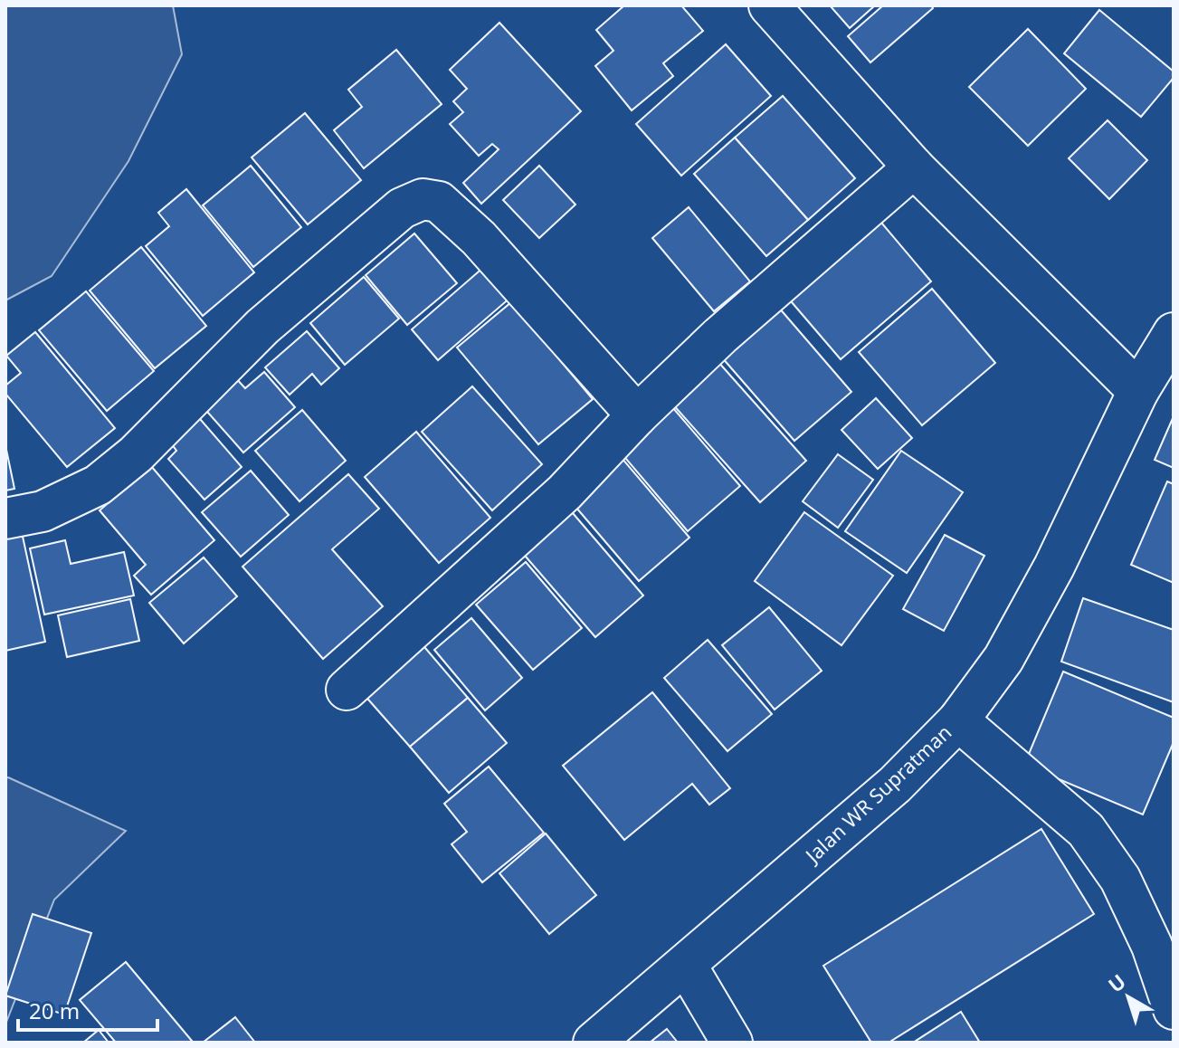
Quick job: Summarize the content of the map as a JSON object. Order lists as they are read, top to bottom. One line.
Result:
{"streets":{"main road":["Jalan WR Supratman"]},"scale_bar":"20 m","north":"top left"}
